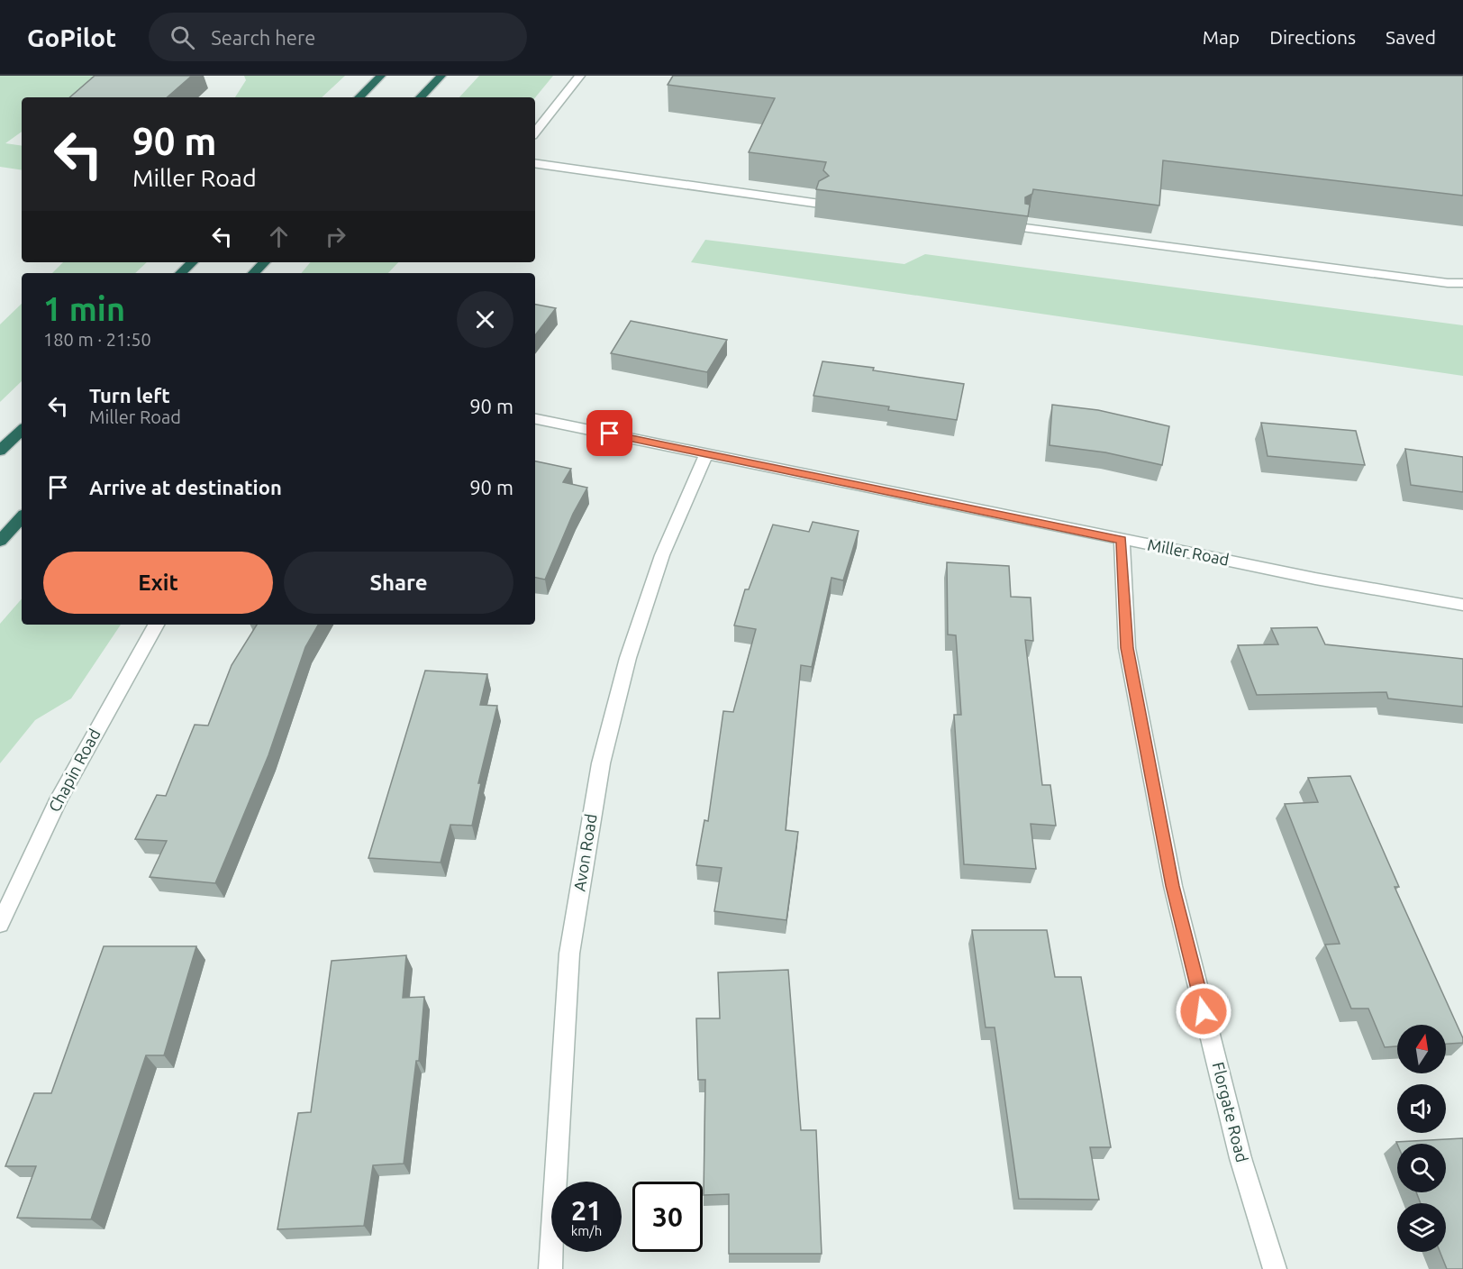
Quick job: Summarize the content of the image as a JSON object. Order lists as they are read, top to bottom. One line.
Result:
{"streets":{"street":["Miller Road","Chapin Road","Avon Road","Florgate Road"]},"crossings":[["Miller Road","Avon Road"],["Miller Road","Florgate Road"]],"north":"top","page":{"header":"GoPilot","search":"Search here","nav":["Map","Directions","Saved"],"turn":["90 m","Miller Road"],"heading":["1 min","180 m · 21:50"],"list":[{"name":"Turn left","note":"Miller Road","value":"90 m"},{"name":"Arrive at destination","value":"90 m"}],"buttons":["Exit","Share"],"speed":"21 km/h","limit":"30"}}
